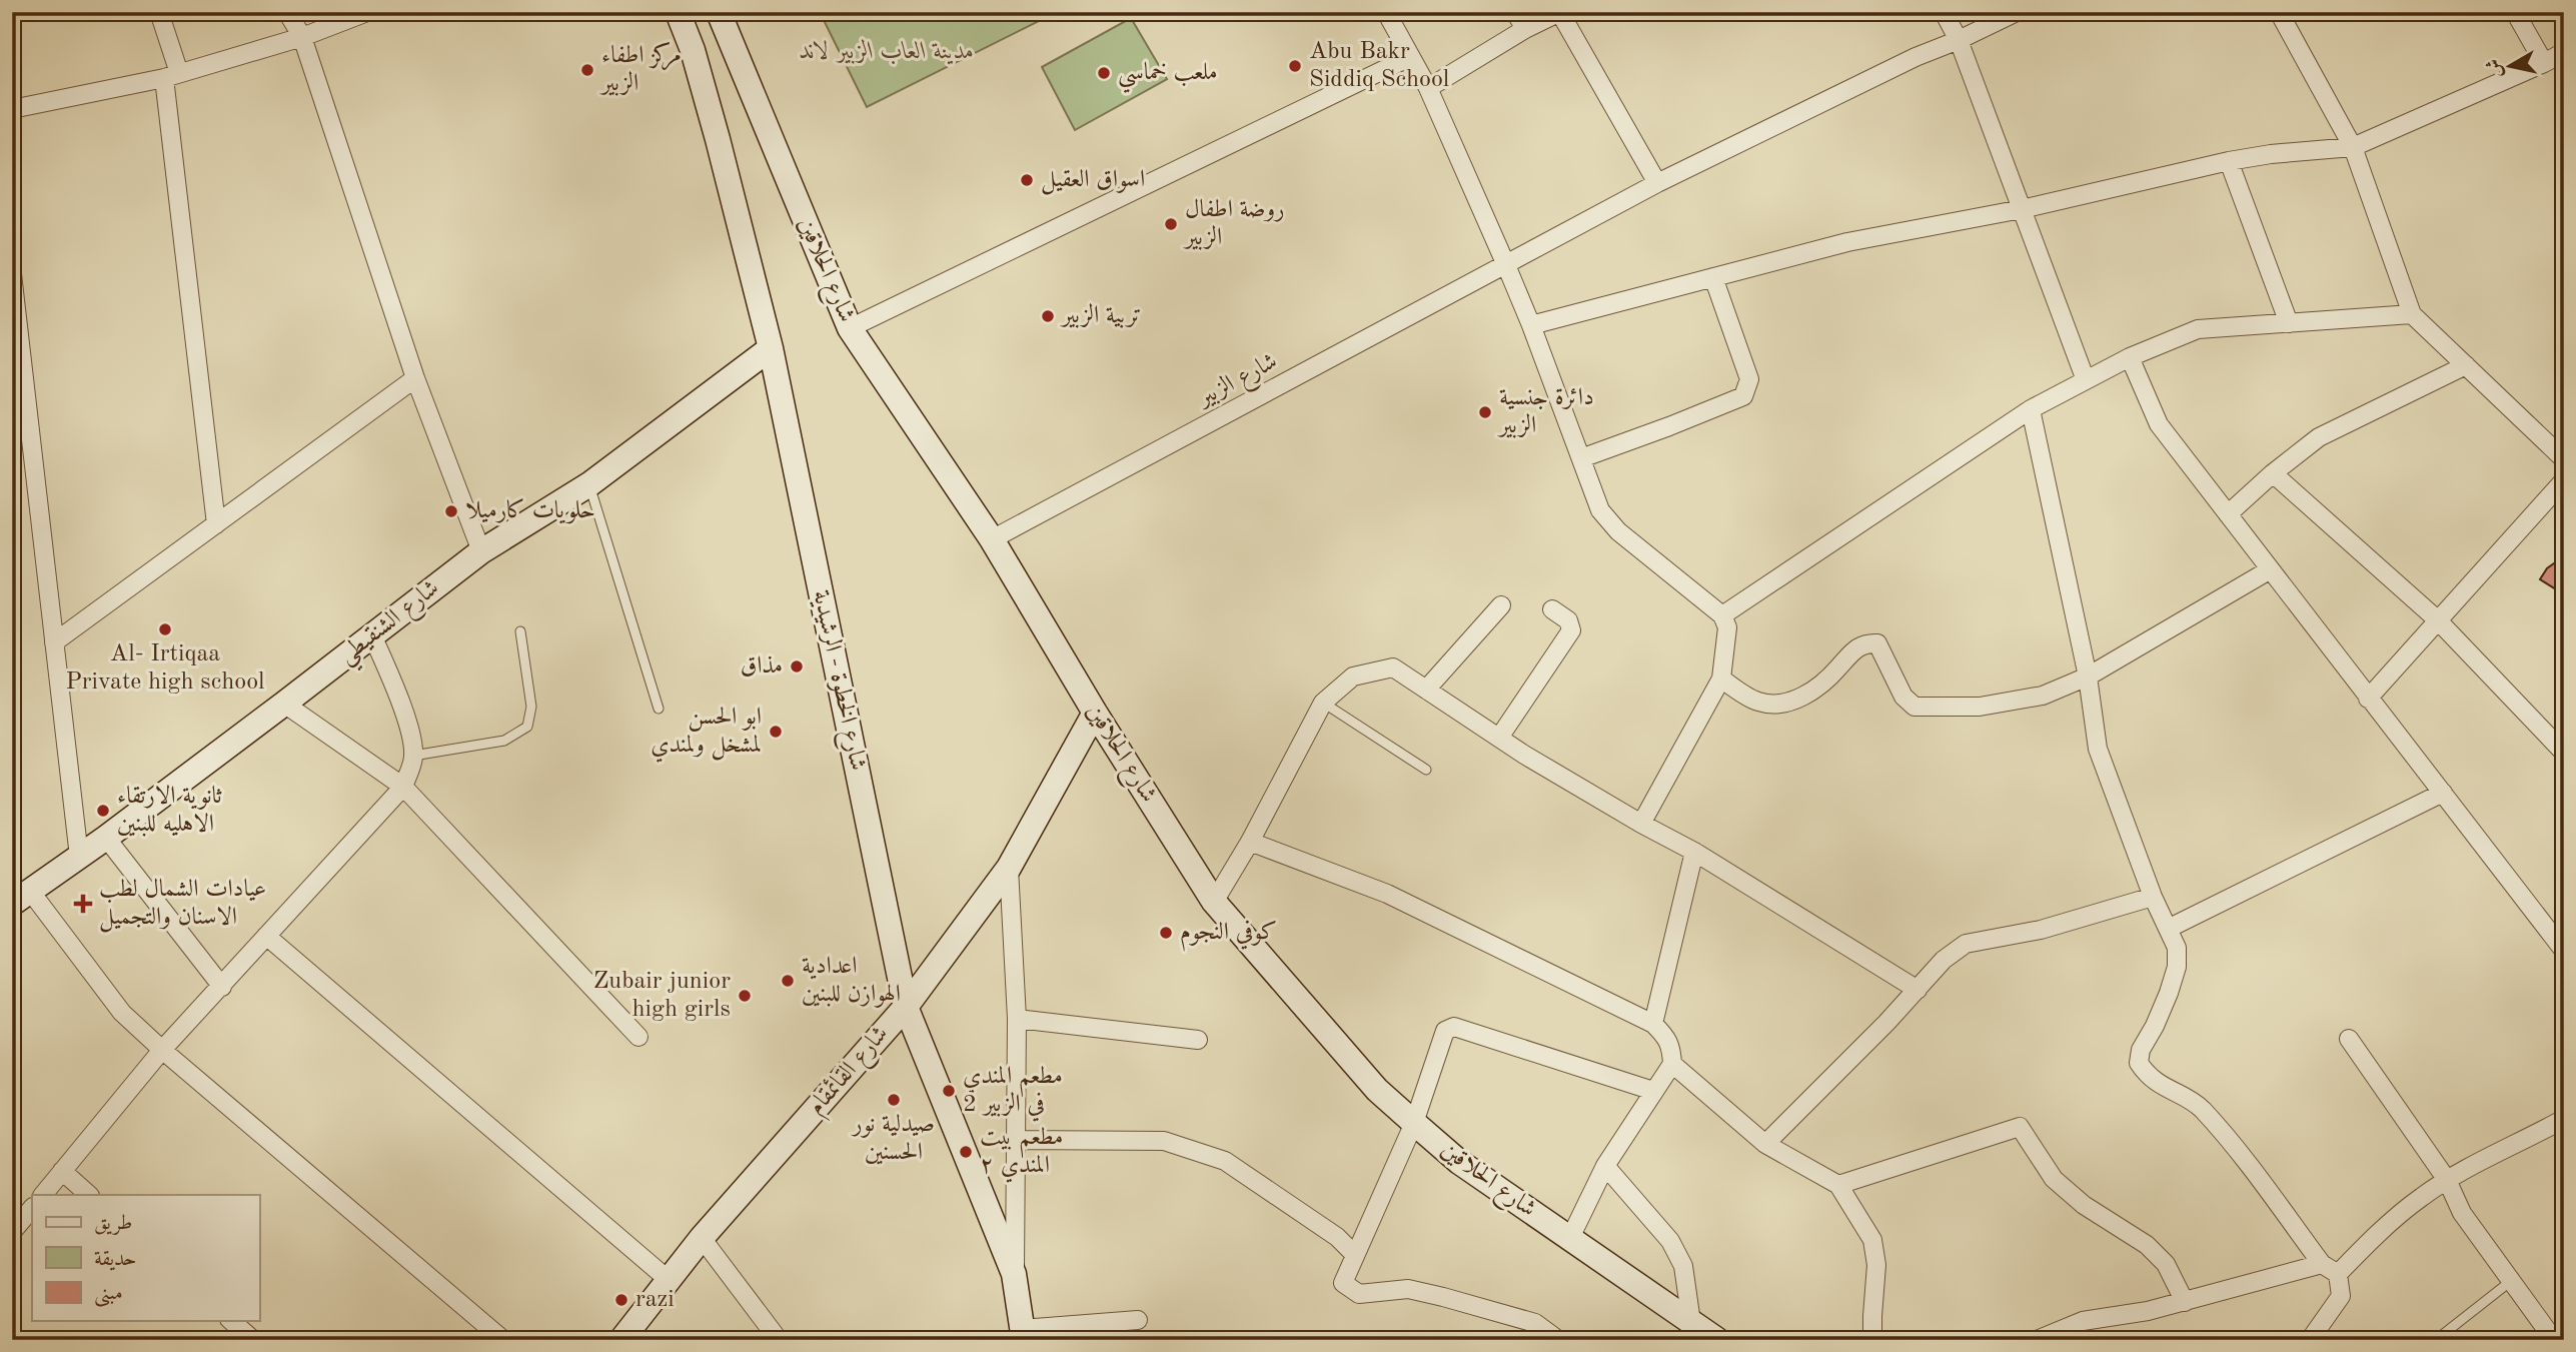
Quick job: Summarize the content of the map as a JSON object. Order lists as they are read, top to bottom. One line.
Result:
{"streets":{"main road":["شارع الحلاقين","شارع الشنقيطي","شارع الخطوة - الرشيدية","شارع القائمقام"],"street":["شارع الزبير"]},"crossings":[["شارع الحلاقين","شارع الزبير"],["شارع الحلاقين","شارع القائمقام"],["شارع الشنقيطي","شارع الخطوة - الرشيدية"],["شارع الخطوة - الرشيدية","شارع القائمقام"]],"parks":["مدينة العاب الزبير لاند"],"places":{"other":["Abu Bakr Siddiq School","مركز اطفاء الزبير","ملعب خماسي","اسواق العقيل","روضة اطفال الزبير","تربية الزبير","دائرة جنسية الزبير","حلويات كارميلا","Al- Irtiqaa Private high school","مذاق","ابو الحسن لمشخل ولمندي","ثانوية الارتقاء الاهليه للبنين","كوفي النجوم","اعدادية الهوازن للبنين","Zubair junior high girls","مطعم المندي 2 في الزبير","صيدلية نور الحسنين","مطعم بيت المندي ٢","razi"],"health":["عيادات الشمال لطب الاسنان والتجميل"]},"legend":["طريق","حديقة","مبنى"],"north":"left"}
